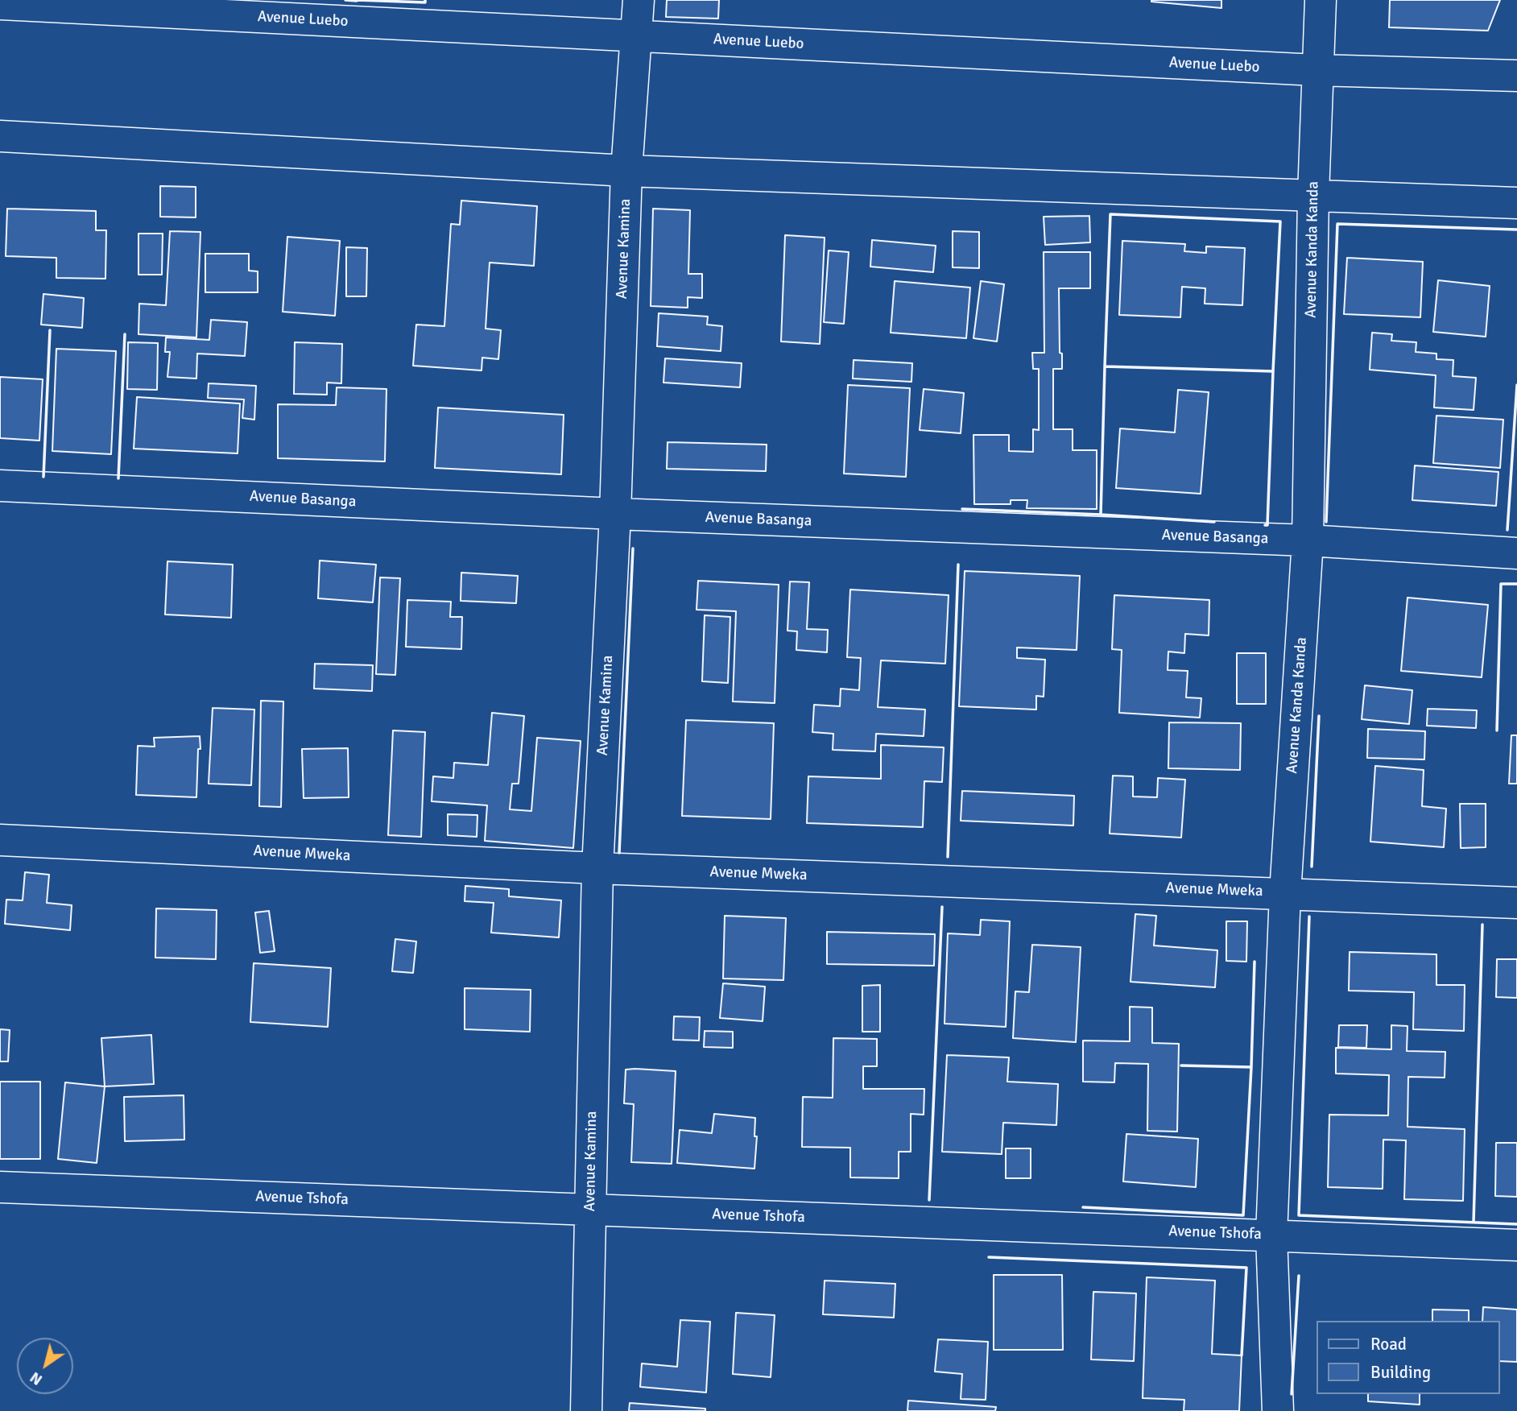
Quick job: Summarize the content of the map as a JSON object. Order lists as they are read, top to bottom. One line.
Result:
{"streets":{"street":["Avenue Luebo","Avenue Kamina","Avenue Kanda Kanda","Avenue Basanga","Avenue Mweka","Avenue Tshofa"]},"crossings":[["Avenue Luebo","Avenue Kamina"],["Avenue Luebo","Avenue Kanda Kanda"],["Avenue Kamina","Avenue Basanga"],["Avenue Kamina","Avenue Mweka"],["Avenue Kamina","Avenue Tshofa"],["Avenue Kanda Kanda","Avenue Basanga"],["Avenue Kanda Kanda","Avenue Mweka"],["Avenue Kanda Kanda","Avenue Tshofa"]],"legend":["Road","Building"],"north":"bottom left"}
